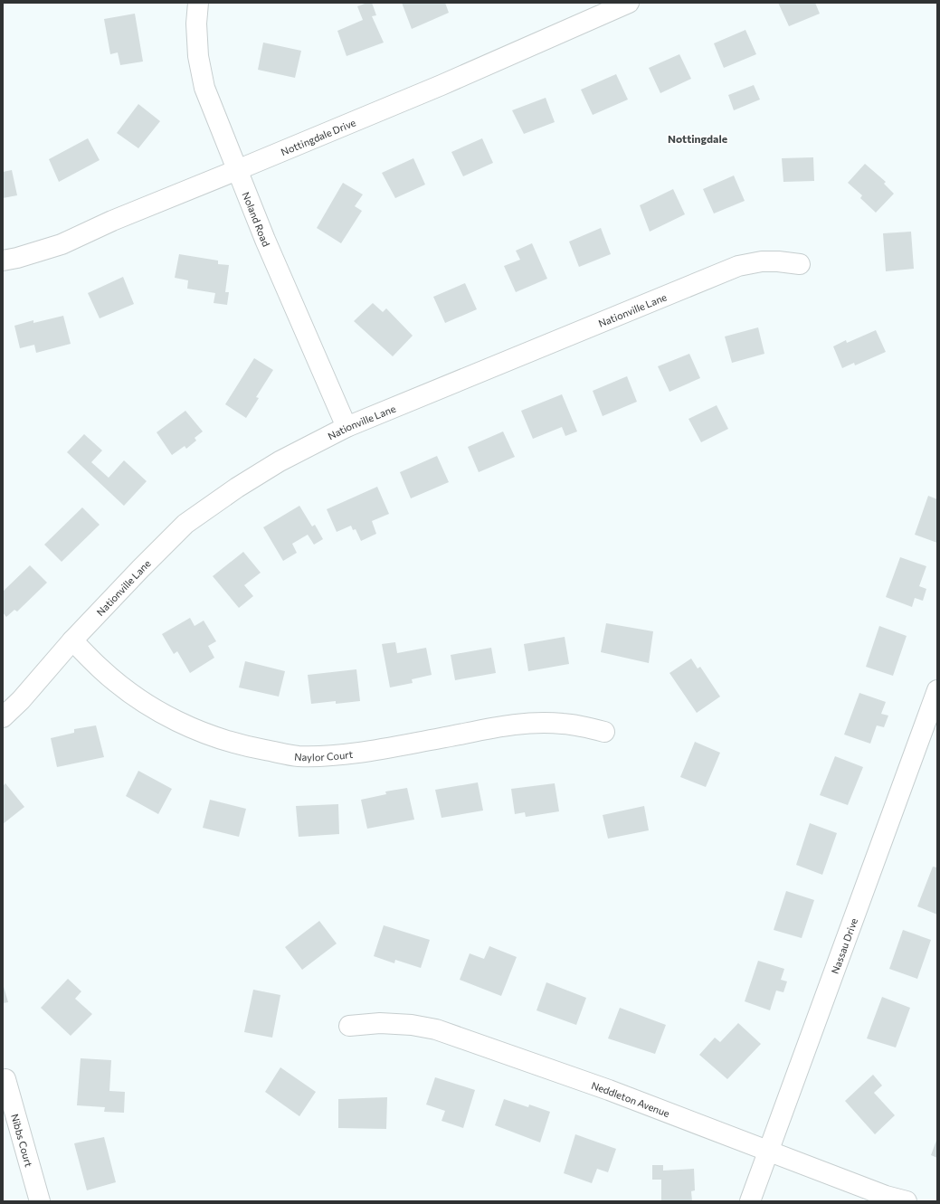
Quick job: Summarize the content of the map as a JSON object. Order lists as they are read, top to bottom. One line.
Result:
{"streets":{"street":["Nottingdale Drive","Noland Road","Nationville Lane","Naylor Court","Nassau Drive","Neddleton Avenue","Nibbs Court"]},"crossings":[["Nottingdale Drive","Noland Road"],["Noland Road","Nationville Lane"],["Nationville Lane","Naylor Court"],["Nassau Drive","Neddleton Avenue"]],"districts":["Nottingdale"]}
